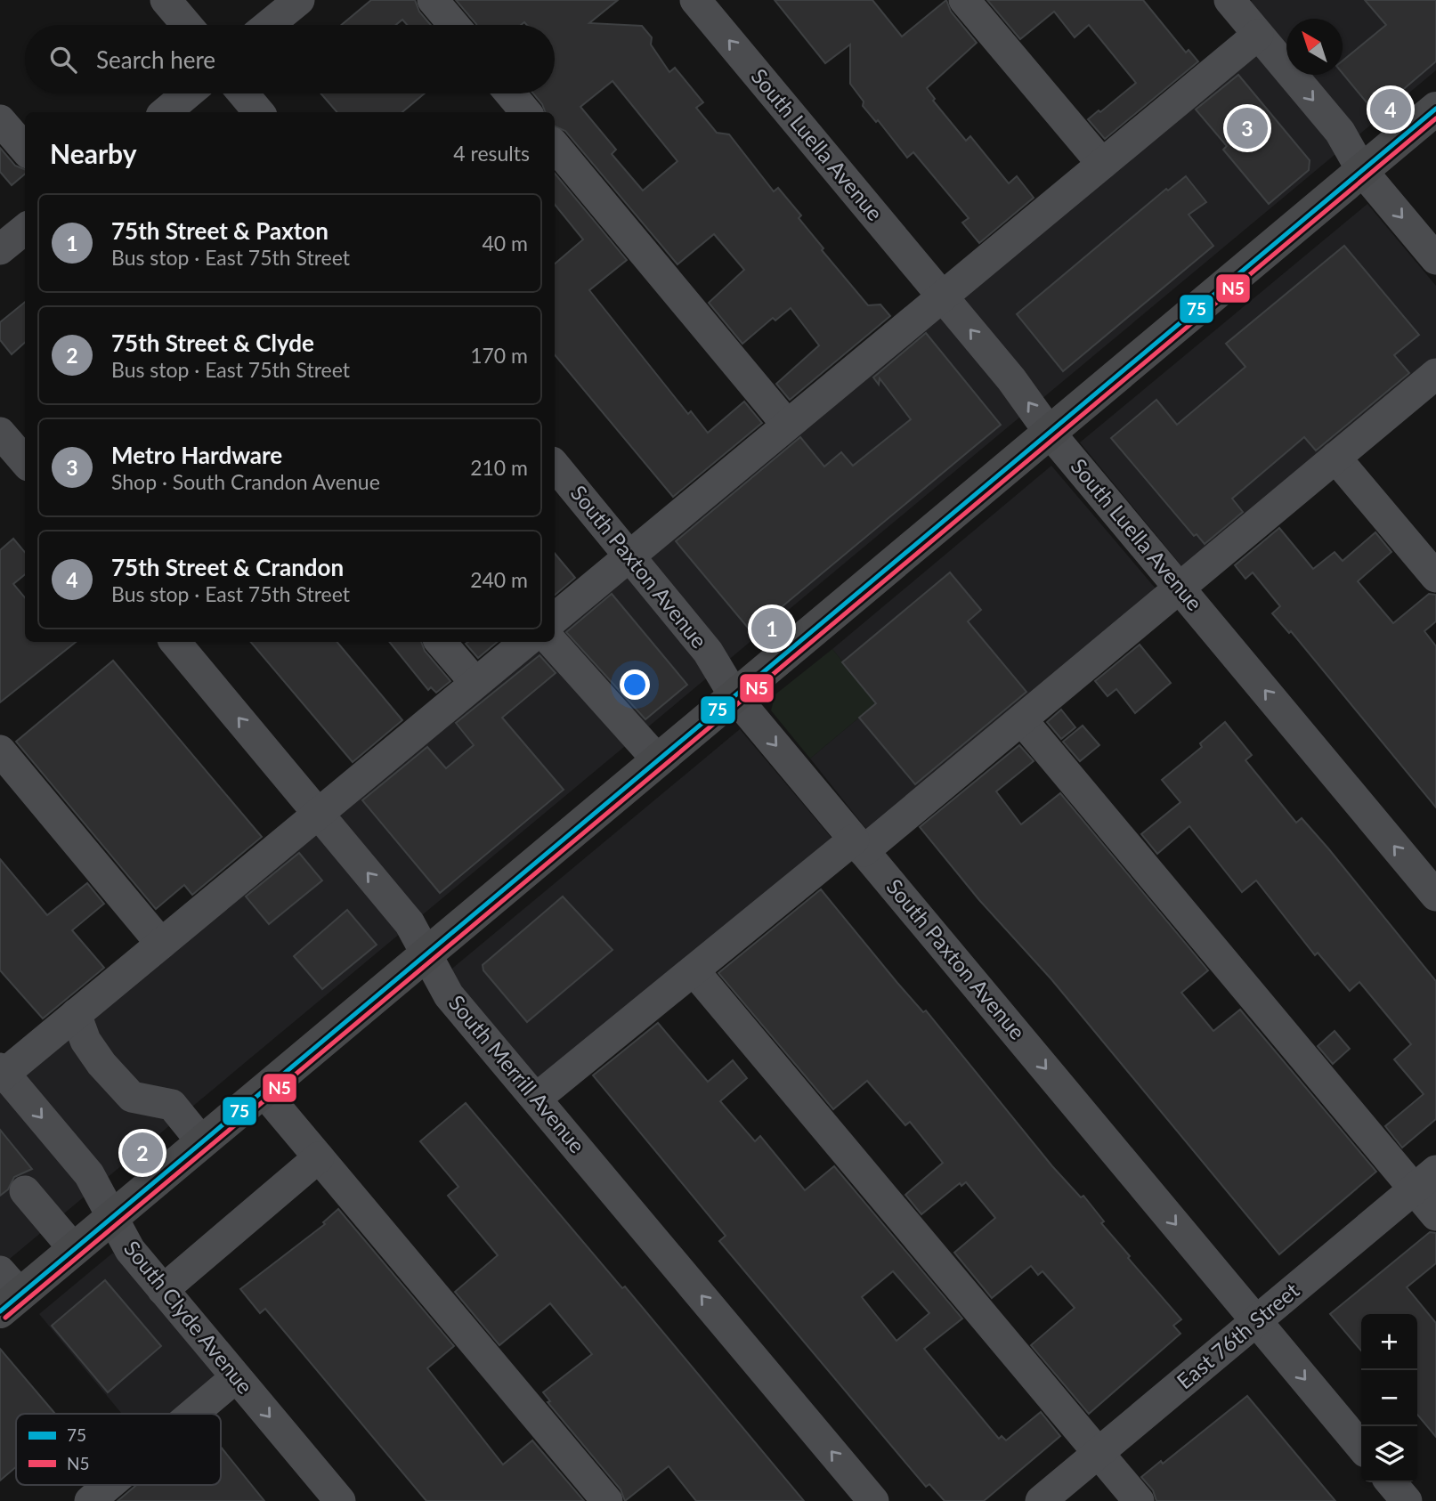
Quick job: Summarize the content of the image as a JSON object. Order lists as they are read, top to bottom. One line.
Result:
{"streets":{"street":["South Luella Avenue","South Paxton Avenue","South Merrill Avenue","South Clyde Avenue","East 76th Street"]},"crossings":[["South Paxton Avenue","East 76th Street"]],"lines":["transit line 75","transit line N5"],"legend":["75","N5"],"north":"top left","page":{"search":"Search here","pins":["4","3","1","2"],"heading":["Nearby","4 results"],"list":[{"mark":"1","name":"75th Street & Paxton","note":"Bus stop · East 75th Street","value":"40 m"},{"mark":"2","name":"75th Street & Clyde","note":"Bus stop · East 75th Street","value":"170 m"},{"mark":"3","name":"Metro Hardware","note":"Shop · South Crandon Avenue","value":"210 m"},{"mark":"4","name":"75th Street & Crandon","note":"Bus stop · East 75th Street","value":"240 m"}],"map_buttons":["+","−"]}}
